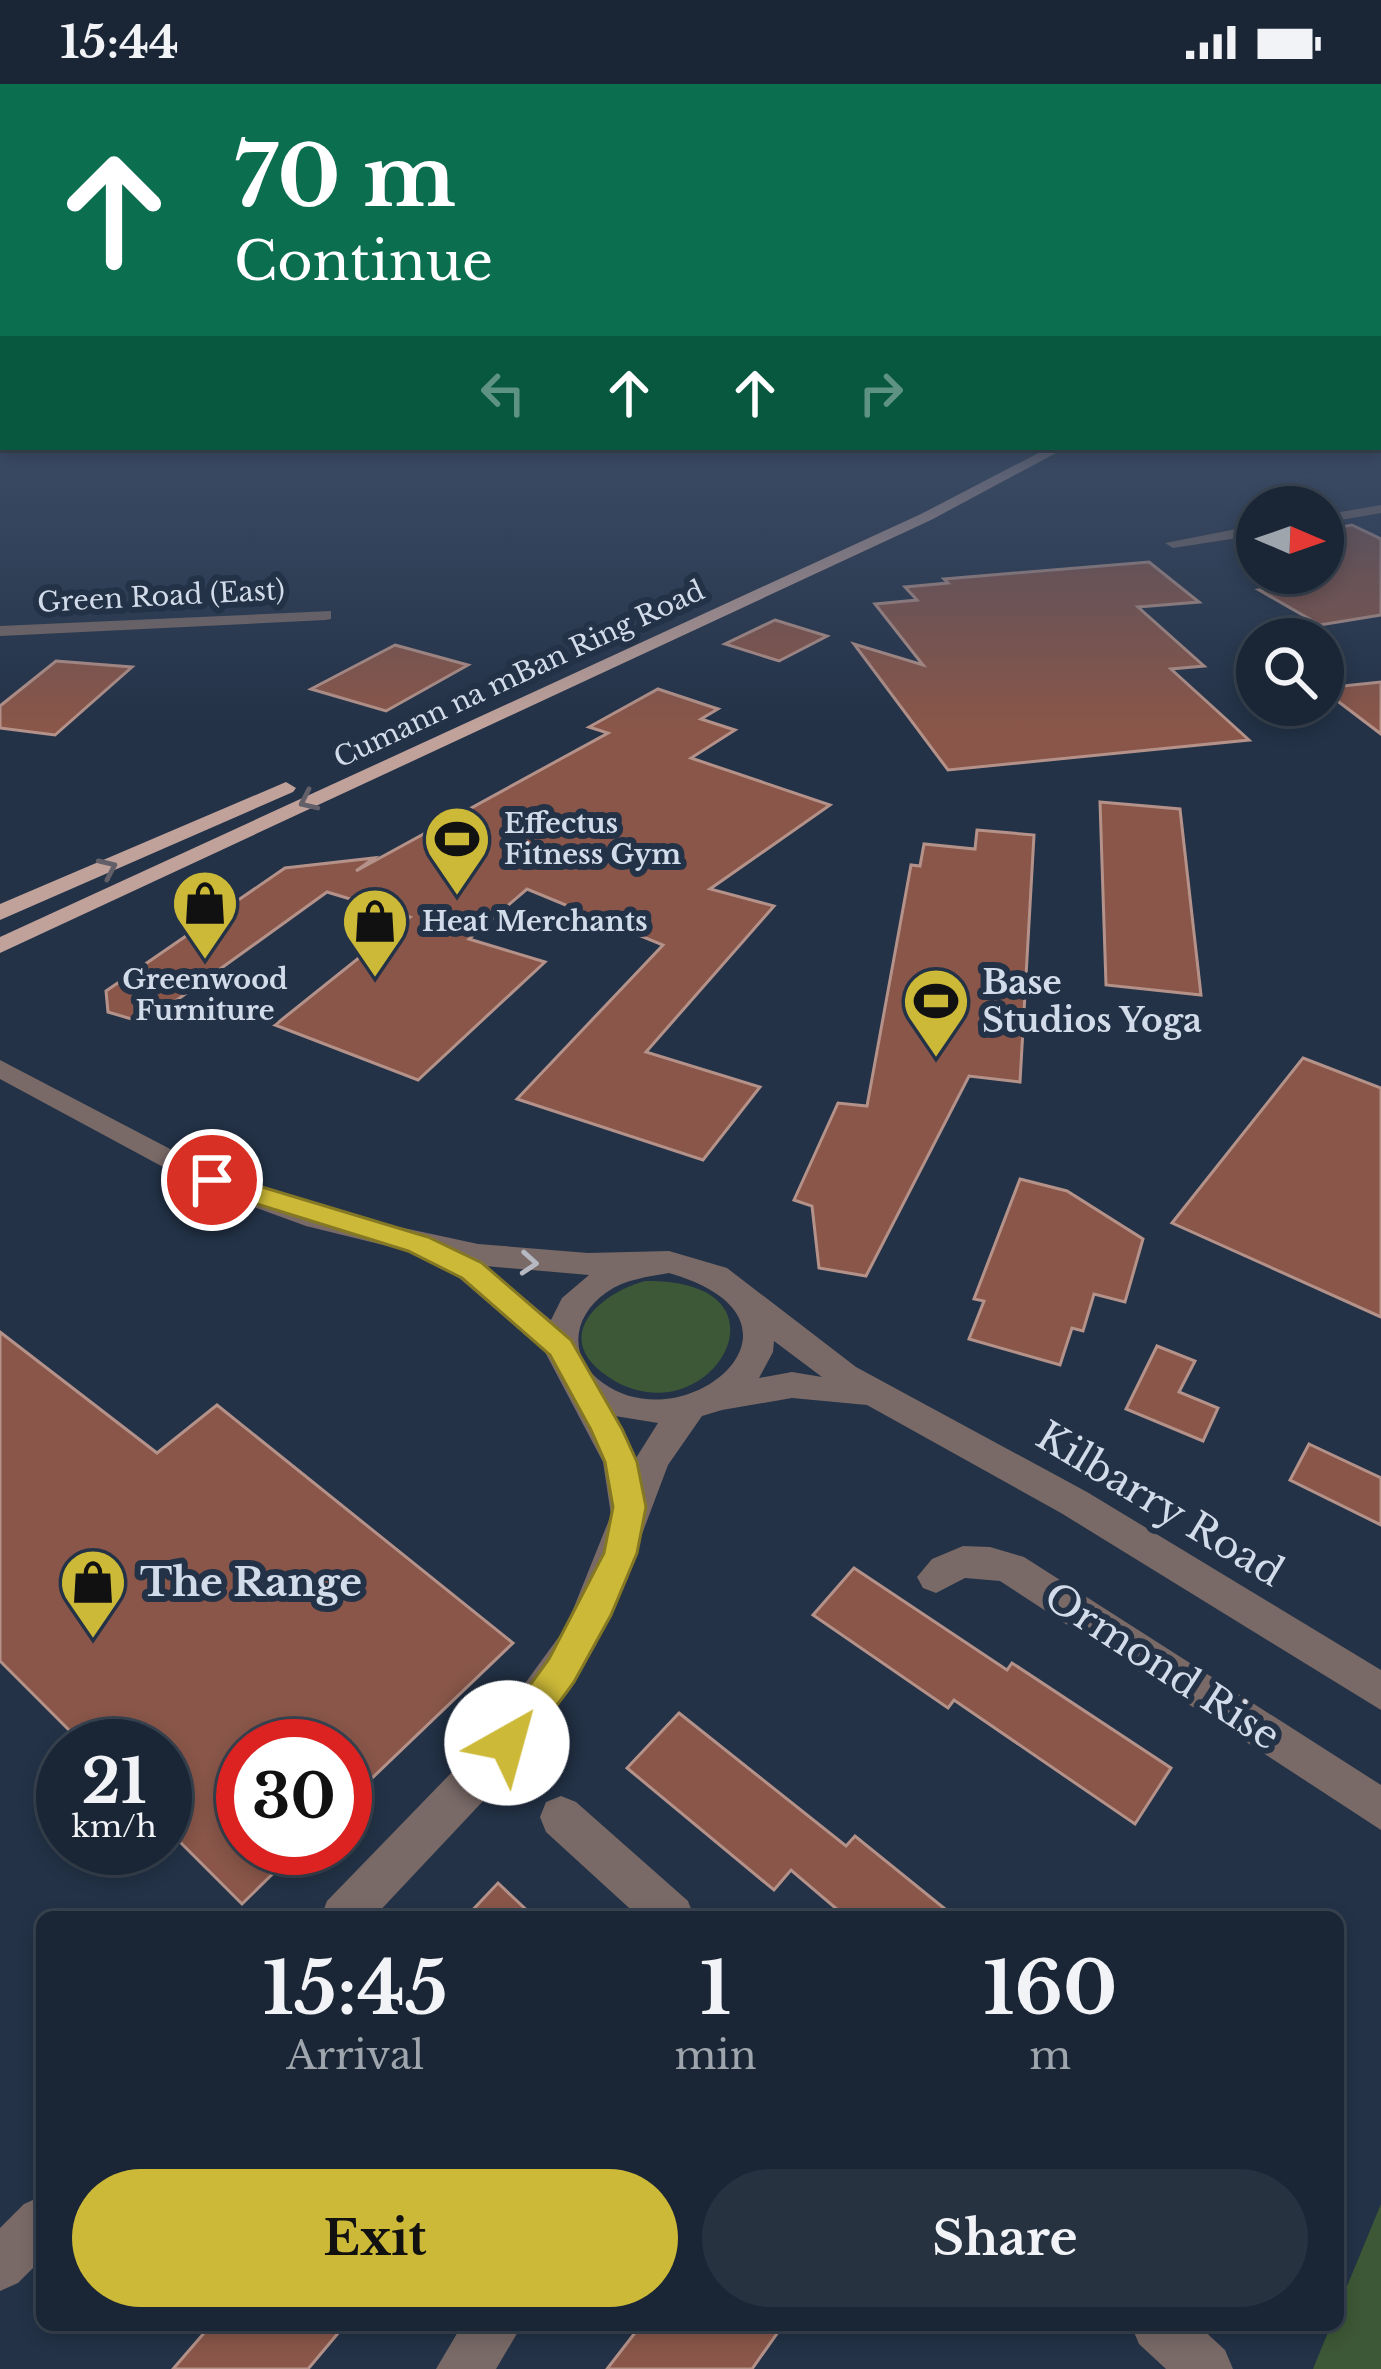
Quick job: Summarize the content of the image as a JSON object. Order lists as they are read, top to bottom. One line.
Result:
{"streets":{"main road":["Cumann na mBan Ring Road"],"street":["Green Road (East)","Kilbarry Road","Ormond Rise"]},"places":{"sports":["Effectus Fitness Gym","Base Studios Yoga"],"shop":["Greenwood Furniture","Heat Merchants","The Range"]},"north":"right","page":{"status":"15:44","turn":["70 m","Continue"],"speed":"21 km/h","limit":"30","eta":["15:45","Arrival","1","min","160","m"],"buttons":["Exit","Share"]}}
